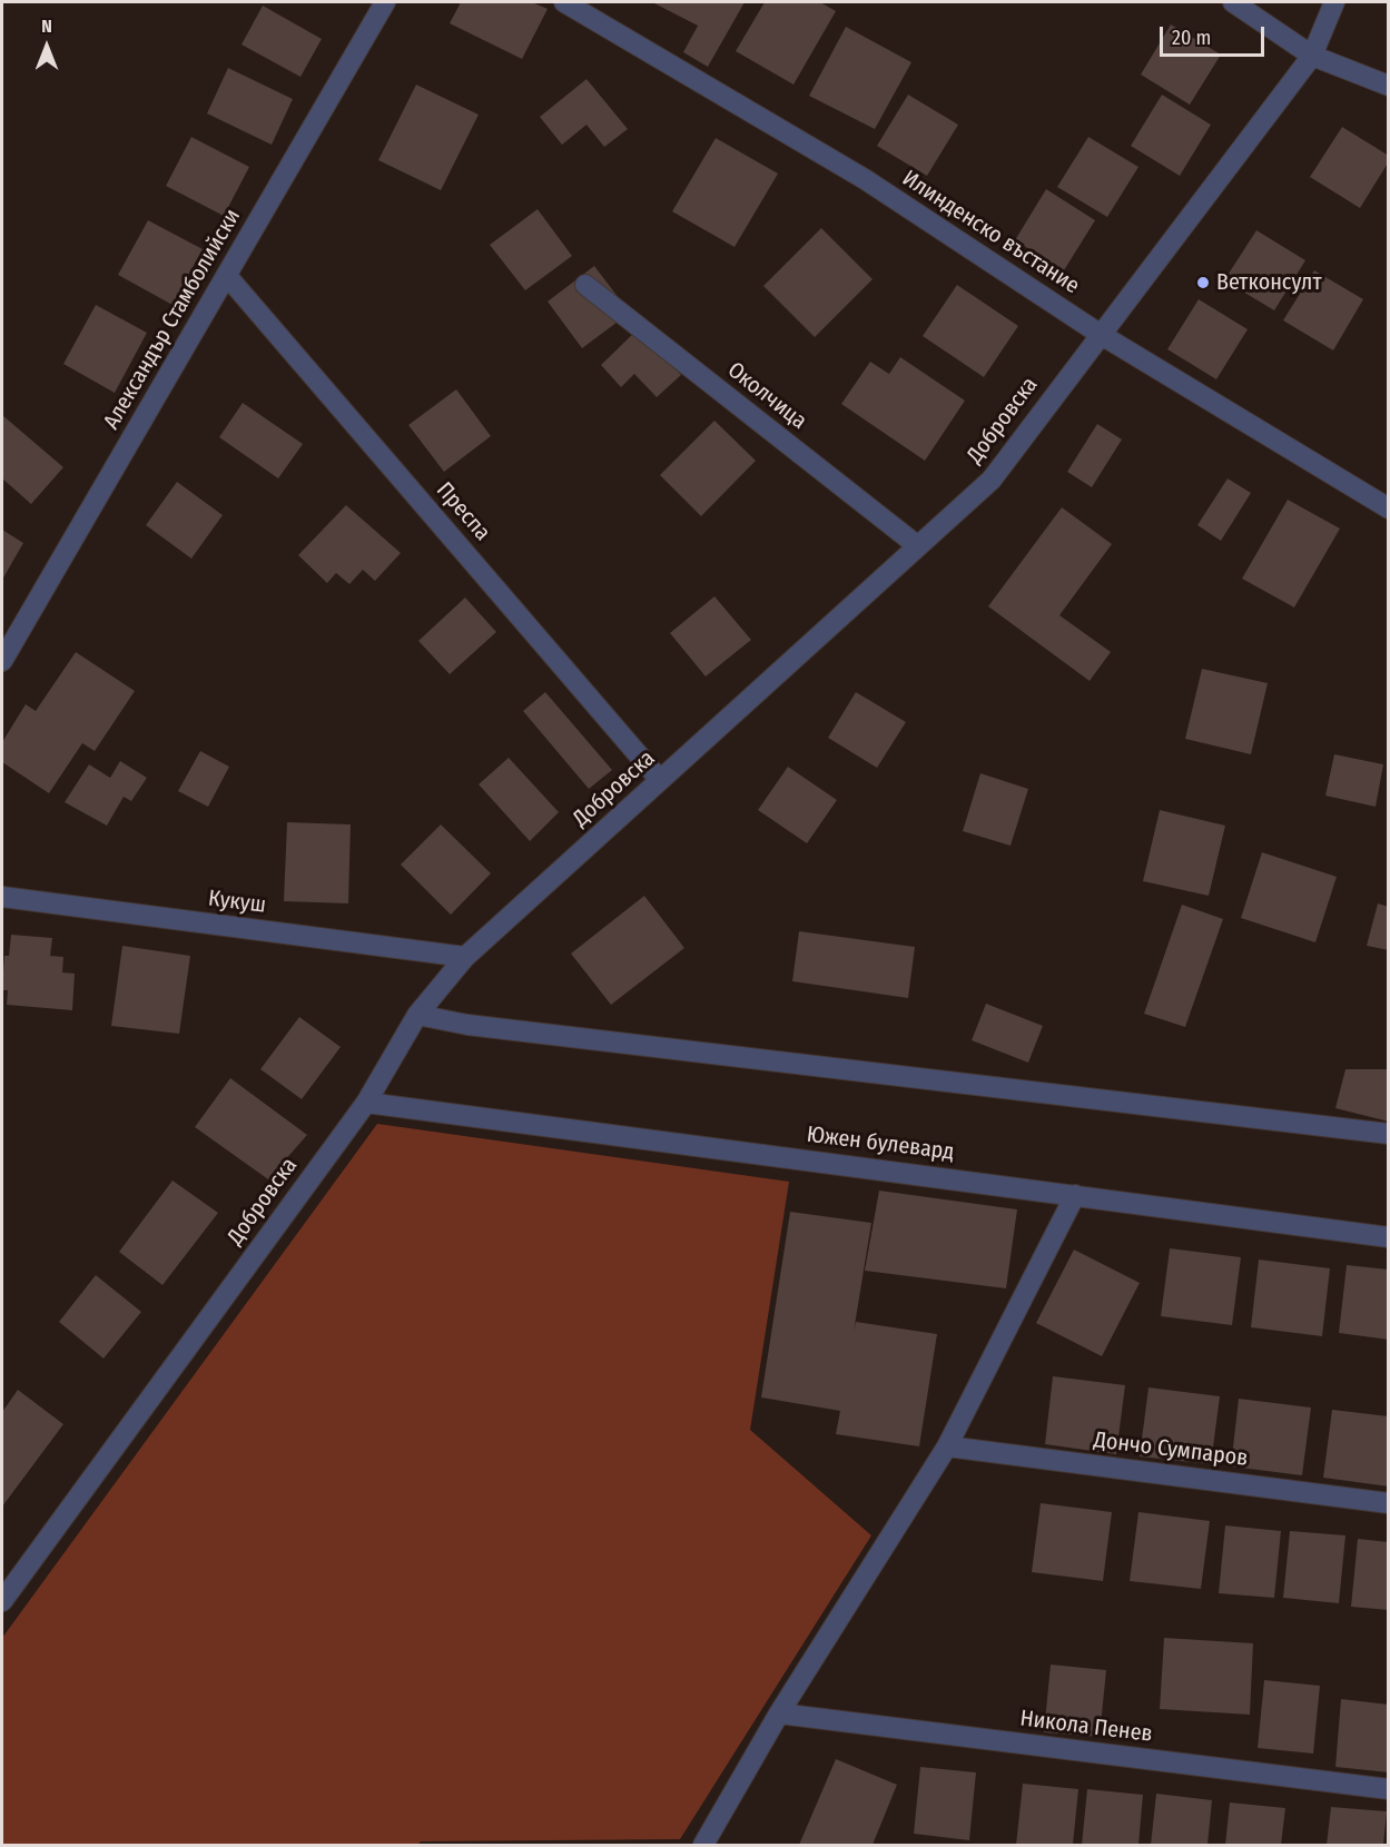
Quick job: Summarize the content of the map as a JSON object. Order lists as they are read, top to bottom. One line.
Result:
{"streets":{"street":["Илинденско въстание","Александър Стамболийски","Околчица","Добровска","Преспа","Кукуш","Южен булевард","Дончо Сумпаров","Никола Пенев"]},"crossings":[["Илинденско въстание","Добровска"],["Александър Стамболийски","Преспа"],["Околчица","Добровска"],["Добровска","Преспа"],["Добровска","Кукуш"],["Добровска","Южен булевард"]],"places":["Ветконсулт"],"scale_bar":"20 m","north":"top"}
